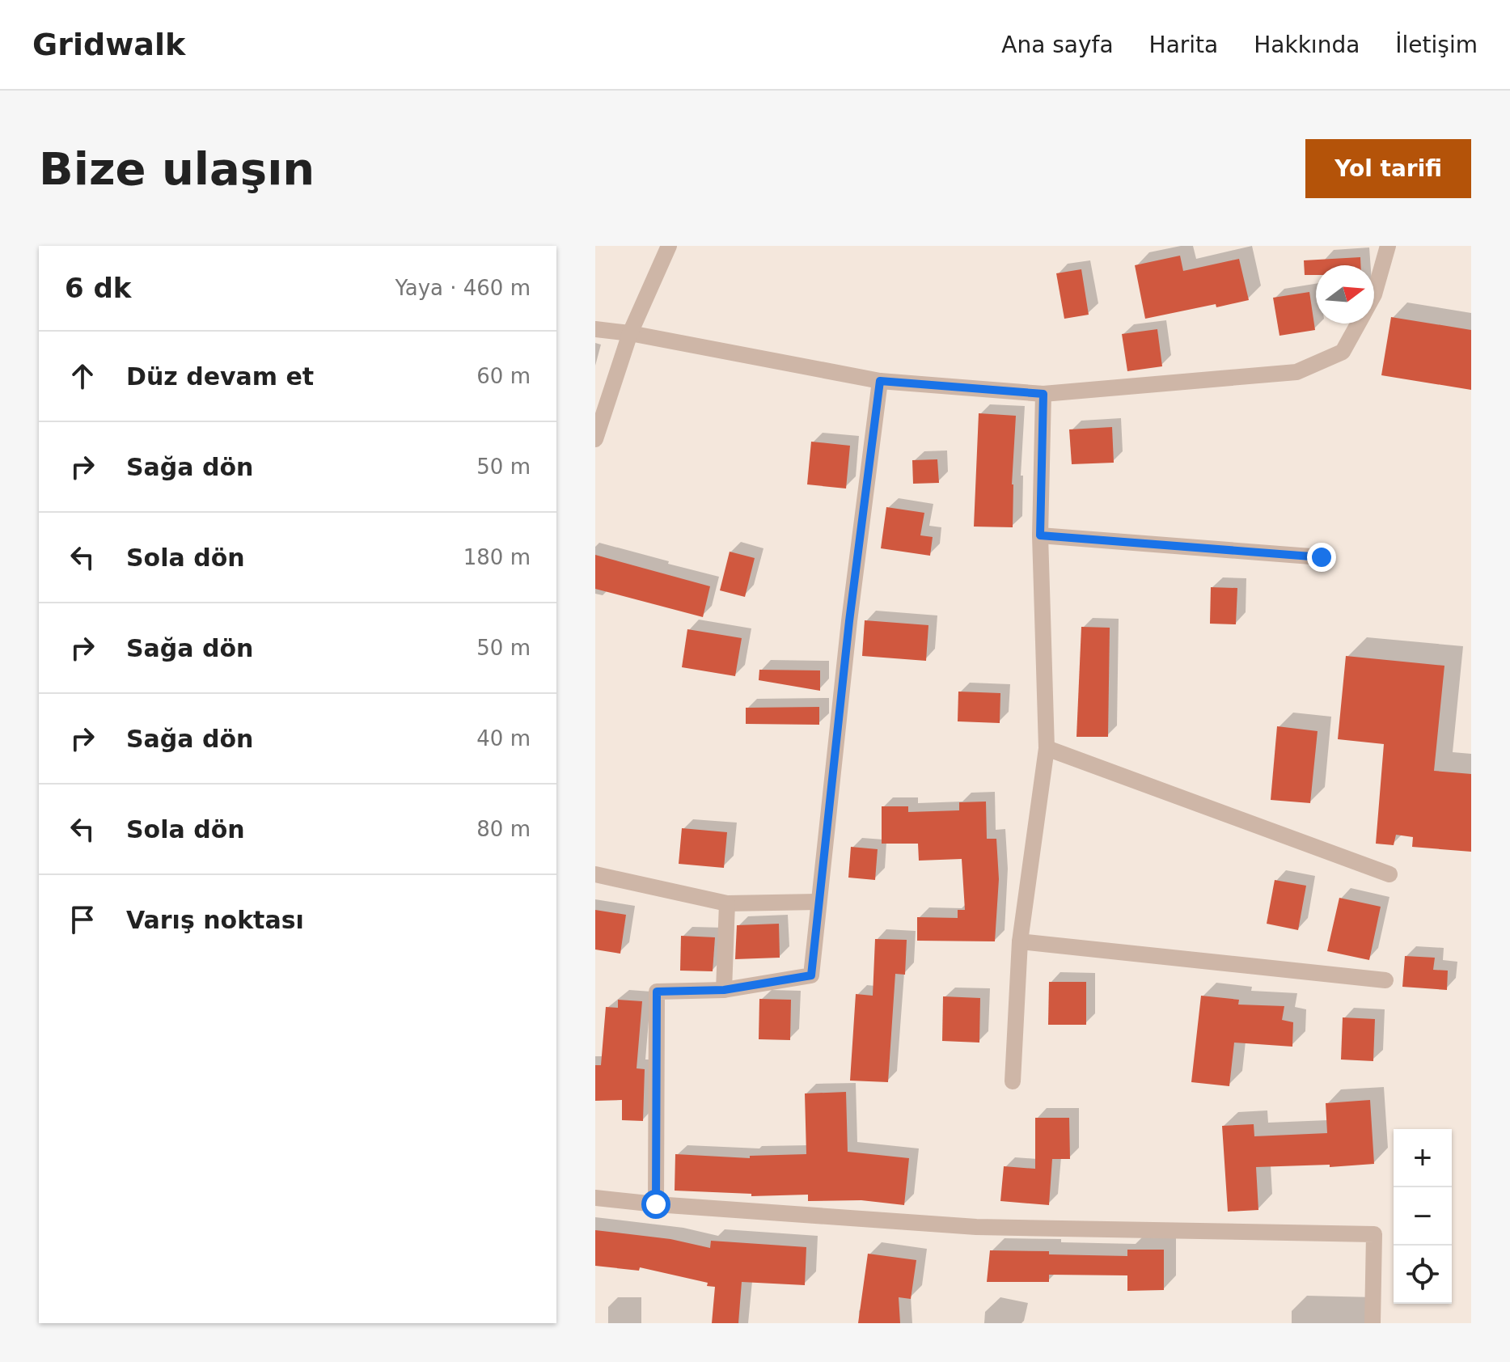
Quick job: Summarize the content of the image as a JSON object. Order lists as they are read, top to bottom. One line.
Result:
{"north":"right","page":{"header":"Gridwalk","nav":["Ana sayfa","Harita","Hakkında","İletişim"],"buttons":"Yol tarifi","title":"Bize ulaşın","heading":["6 dk","Yaya · 460 m"],"list":[["Düz devam et","60 m"],["Sağa dön","50 m"],["Sola dön","180 m"],["Sağa dön","50 m"],["Sağa dön","40 m"],["Sola dön","80 m"],"Varış noktası"],"map_buttons":["+","−"]}}
